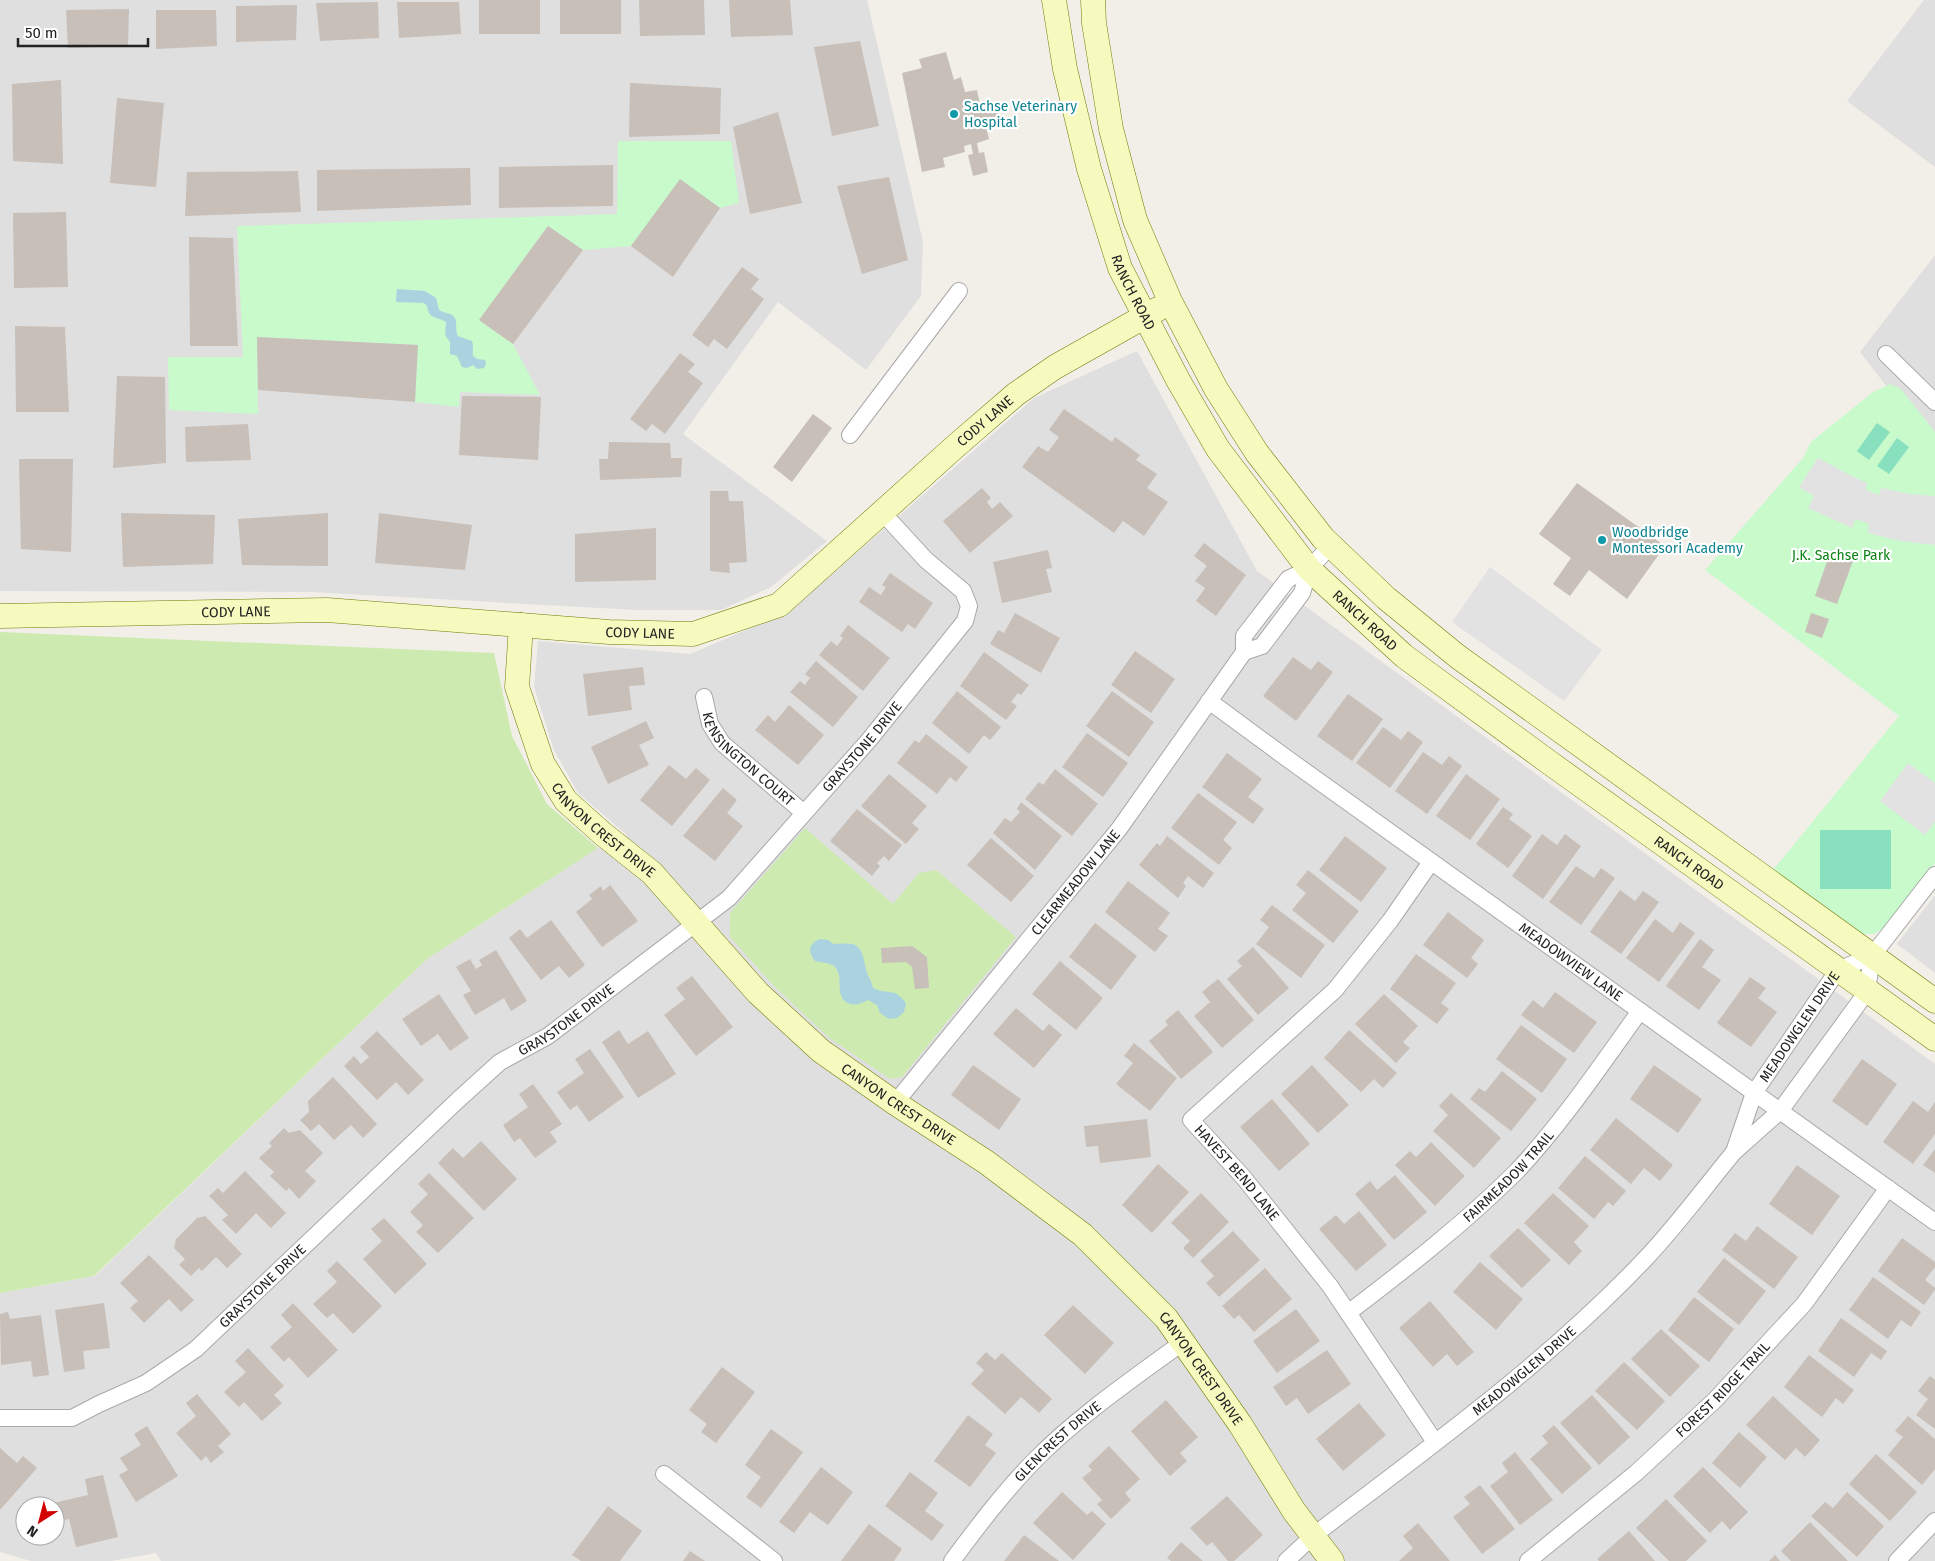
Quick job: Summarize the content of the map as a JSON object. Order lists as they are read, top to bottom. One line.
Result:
{"streets":{"main road":["RANCH ROAD","CODY LANE","CANYON CREST DRIVE"],"street":["GRAYSTONE DRIVE","KENSINGTON COURT","CLEARMEADOW LANE","MEADOWVIEW LANE","MEADOWGLEN DRIVE","HAVEST BEND LANE","FAIRMEADOW TRAIL","FOREST RIDGE TRAIL","GLENCREST DRIVE"]},"crossings":[["RANCH ROAD","CODY LANE"],["RANCH ROAD","CLEARMEADOW LANE"],["RANCH ROAD","MEADOWGLEN DRIVE"],["CODY LANE","GRAYSTONE DRIVE"],["CODY LANE","CANYON CREST DRIVE"],["GRAYSTONE DRIVE","KENSINGTON COURT"],["GRAYSTONE DRIVE","CANYON CREST DRIVE"],["CANYON CREST DRIVE","CLEARMEADOW LANE"],["CANYON CREST DRIVE","MEADOWGLEN DRIVE"],["CANYON CREST DRIVE","GLENCREST DRIVE"],["CLEARMEADOW LANE","MEADOWVIEW LANE"],["MEADOWVIEW LANE","MEADOWGLEN DRIVE"],["MEADOWVIEW LANE","HAVEST BEND LANE"],["MEADOWVIEW LANE","FAIRMEADOW TRAIL"],["MEADOWVIEW LANE","FOREST RIDGE TRAIL"],["MEADOWGLEN DRIVE","HAVEST BEND LANE"],["HAVEST BEND LANE","FAIRMEADOW TRAIL"]],"parks":["J.K. Sachse Park"],"places":["Sachse Veterinary Hospital","Woodbridge Montessori Academy"],"scale_bar":"50 m","north":"bottom left"}
